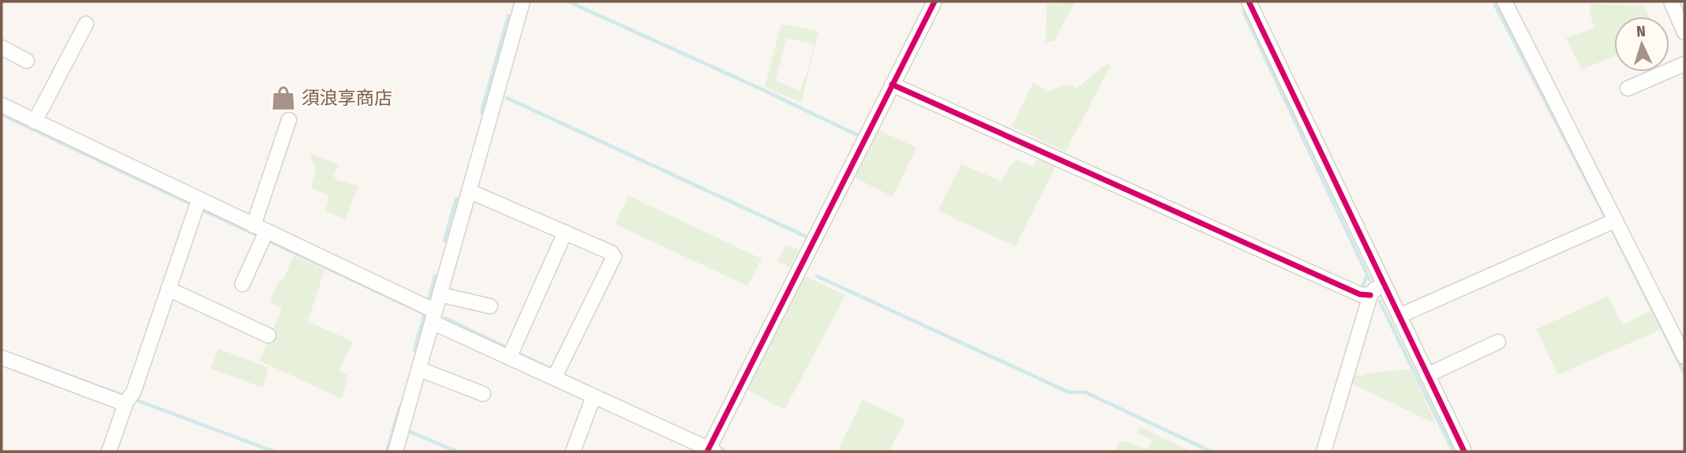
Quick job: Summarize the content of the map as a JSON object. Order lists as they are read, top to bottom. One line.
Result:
{"places":{"shop":["須浪享商店"]},"north":"top"}
